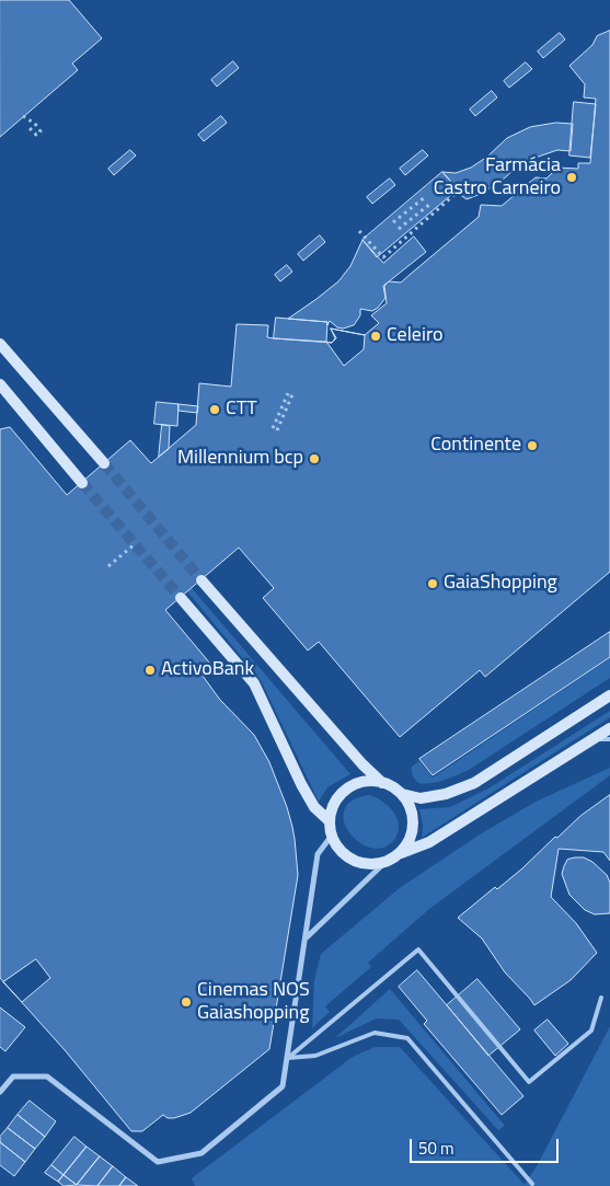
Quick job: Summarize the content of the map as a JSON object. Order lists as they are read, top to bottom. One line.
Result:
{"places":["Farmácia Castro Carneiro","Celeiro","CTT","Continente","Millennium bcp","GaiaShopping","ActivoBank","Cinemas NOS Gaiashopping"],"scale_bar":"50 m"}
